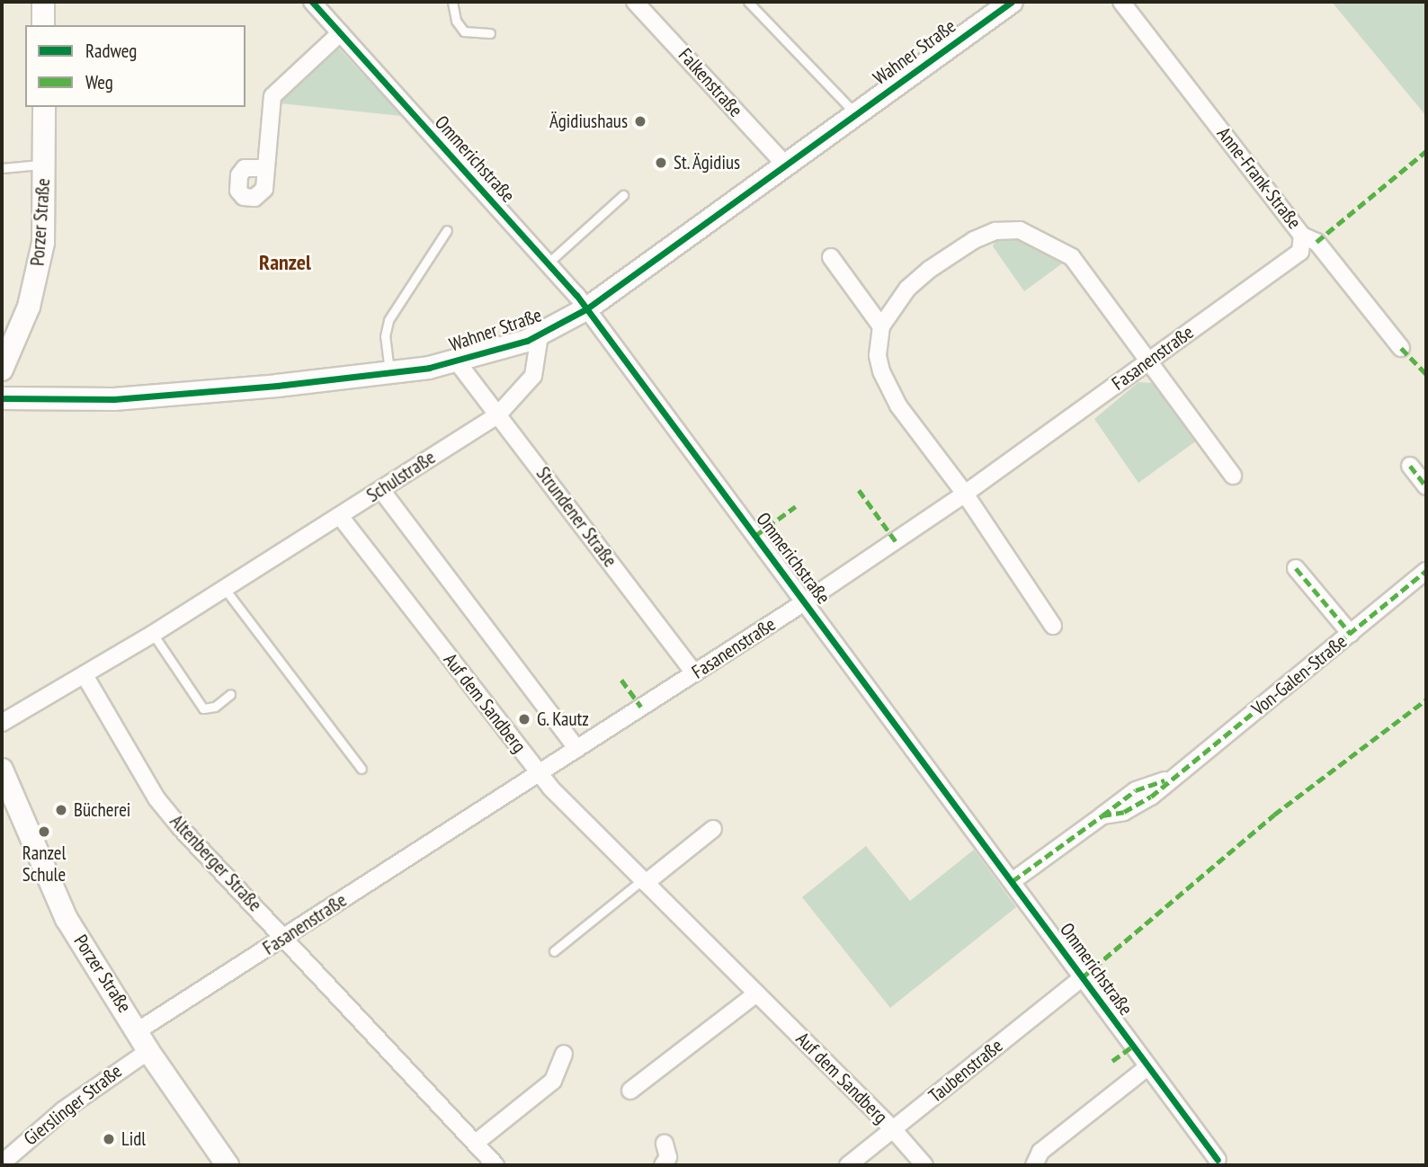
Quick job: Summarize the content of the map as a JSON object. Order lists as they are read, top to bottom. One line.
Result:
{"streets":{"street":["Wahner Straße","Falkenstraße","Ommerichstraße","Anne-Frank-Straße","Porzer Straße","Fasanenstraße","Schulstraße","Strundener Straße","Von-Galen-Straße","Auf dem Sandberg","Altenberger Straße","Taubenstraße","Gierslinger Straße"]},"crossings":[["Wahner Straße","Falkenstraße"],["Wahner Straße","Ommerichstraße"],["Wahner Straße","Schulstraße"],["Wahner Straße","Strundener Straße"],["Ommerichstraße","Fasanenstraße"],["Ommerichstraße","Von-Galen-Straße"],["Ommerichstraße","Taubenstraße"],["Anne-Frank-Straße","Fasanenstraße"],["Porzer Straße","Fasanenstraße"],["Porzer Straße","Gierslinger Straße"],["Fasanenstraße","Strundener Straße"],["Fasanenstraße","Auf dem Sandberg"],["Fasanenstraße","Altenberger Straße"],["Schulstraße","Strundener Straße"],["Schulstraße","Auf dem Sandberg"],["Schulstraße","Altenberger Straße"],["Auf dem Sandberg","Taubenstraße"]],"districts":["Ranzel"],"places":["Ägidiushaus","St. Ägidius","G. Kautz","Bücherei","Ranzel Schule","Lidl"],"legend":["Radweg","Weg"]}
